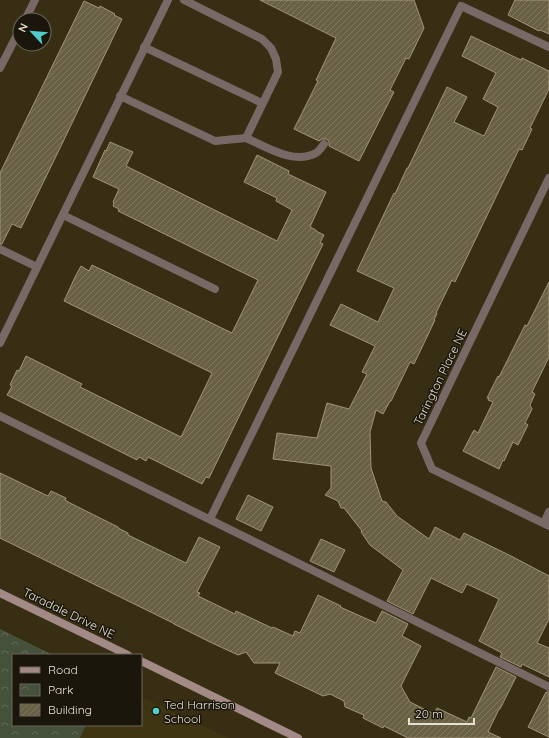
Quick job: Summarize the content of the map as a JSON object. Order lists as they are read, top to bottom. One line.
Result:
{"streets":{"street":["Tarington Place NE","Taradale Drive NE"]},"places":["Ted Harrison School"],"legend":["Road","Park","Building"],"scale_bar":"20 m","north":"top left"}
